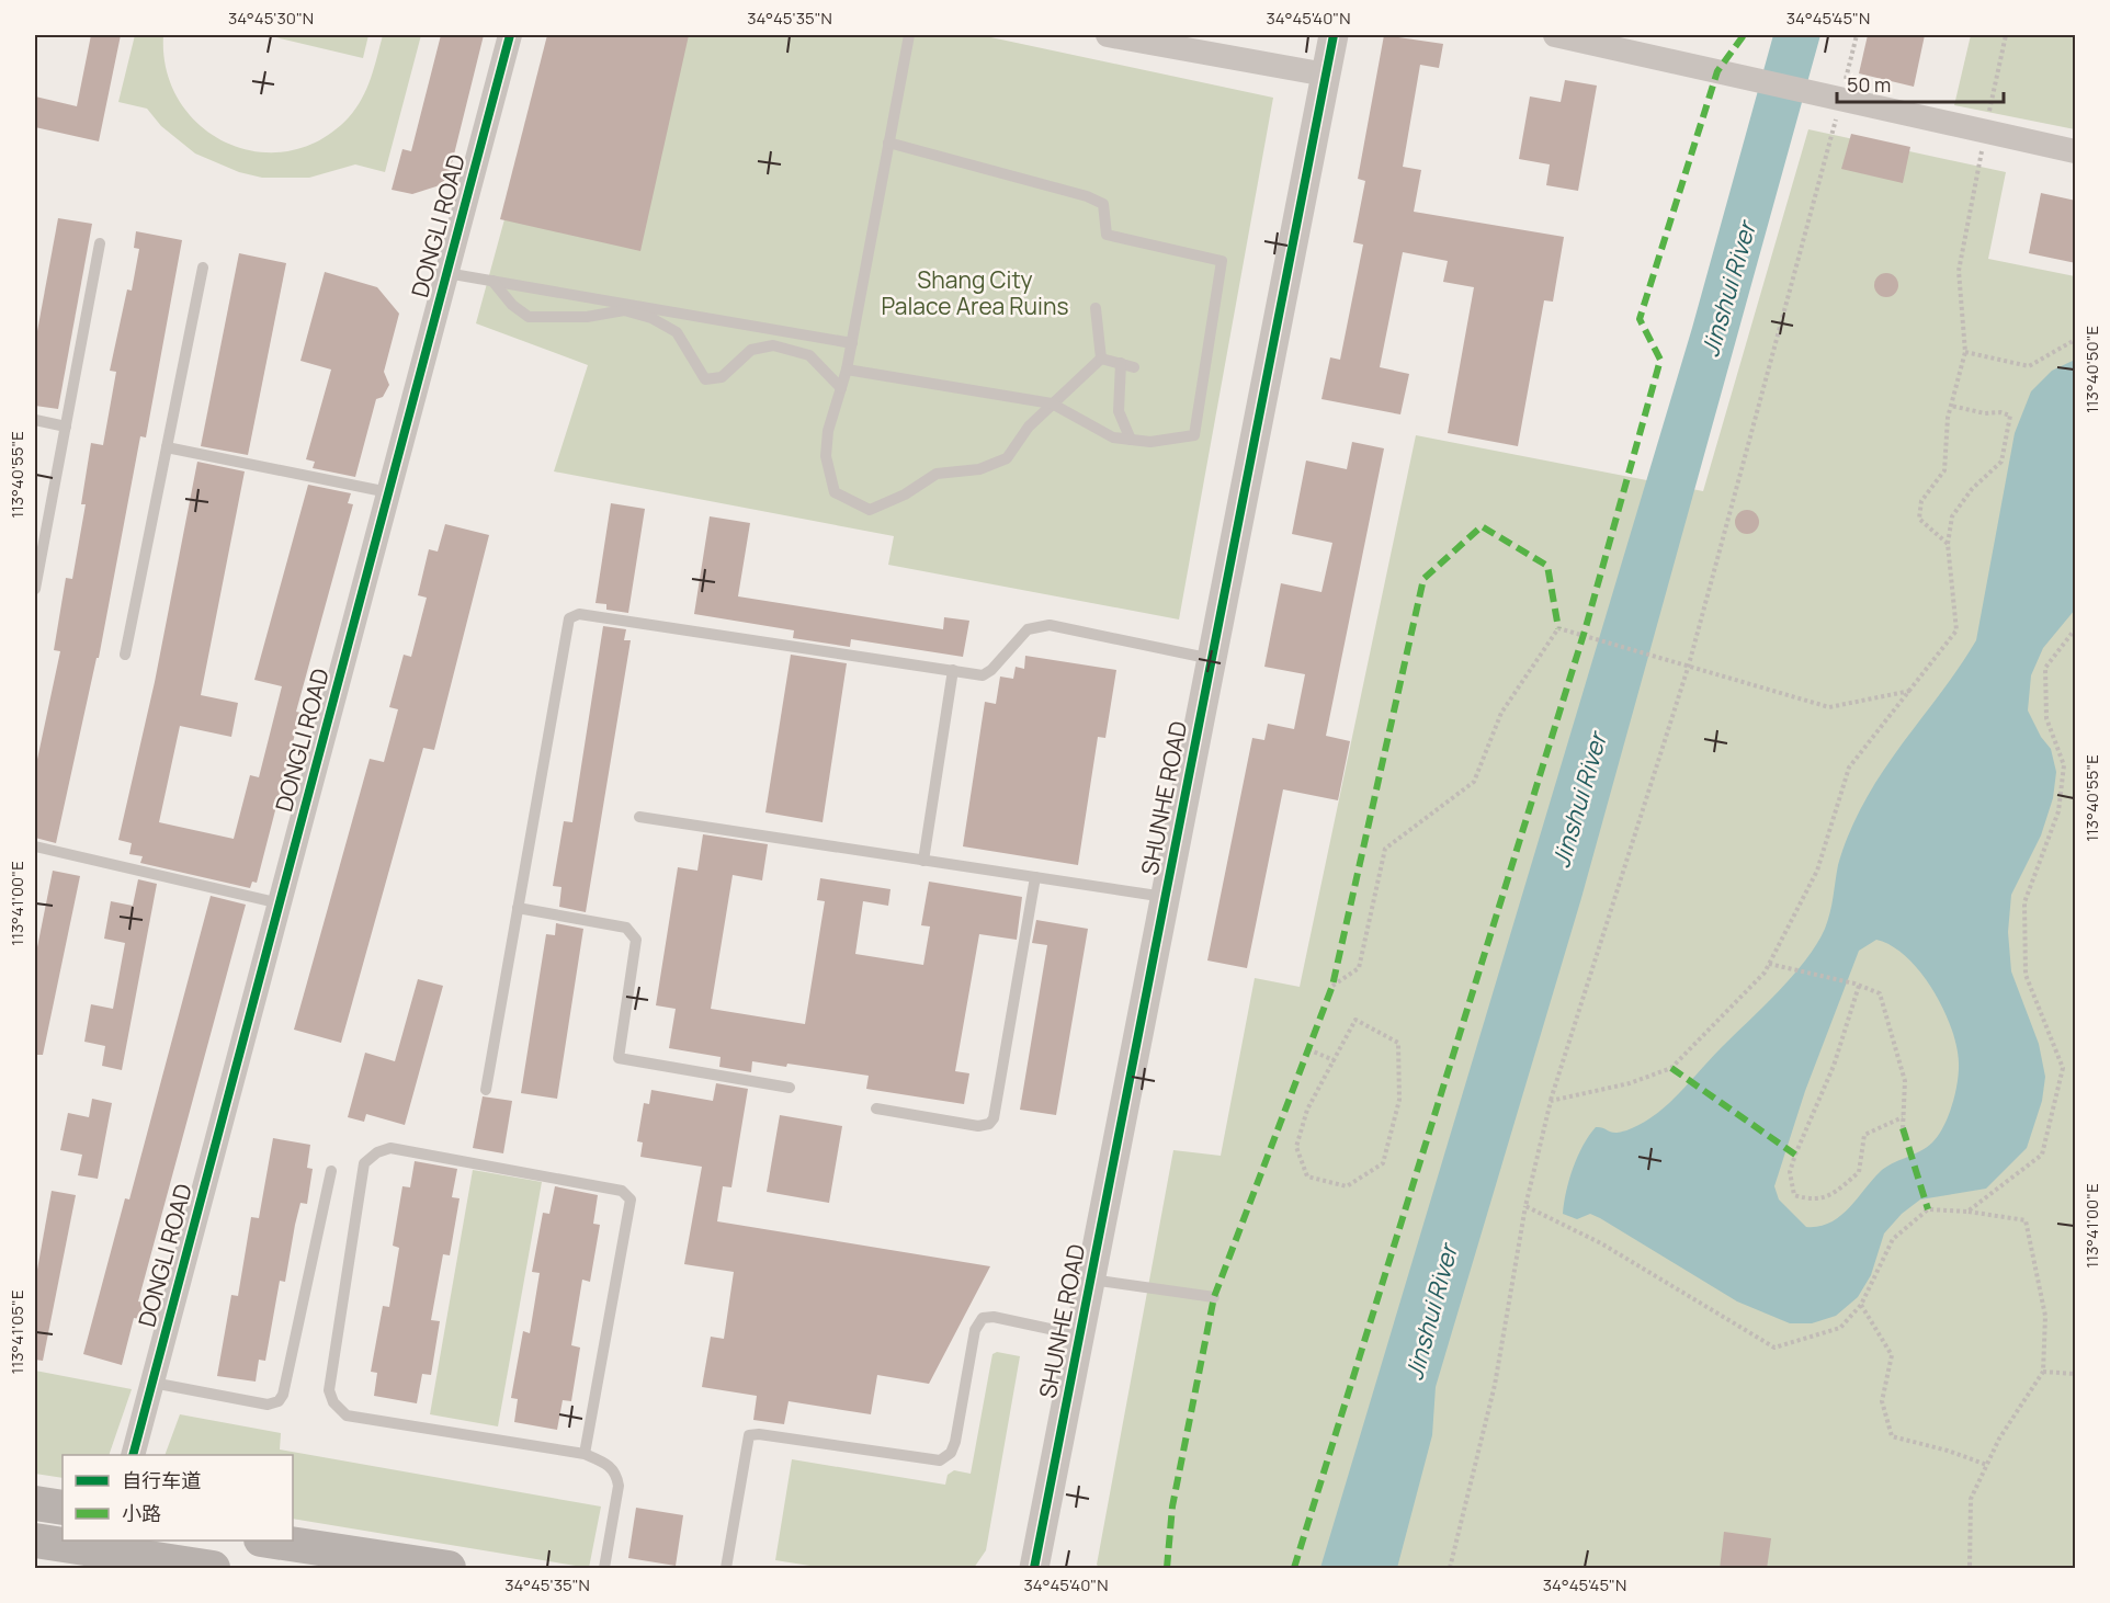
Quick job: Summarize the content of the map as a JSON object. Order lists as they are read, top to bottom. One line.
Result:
{"streets":{"street":["DONGLI ROAD","SHUNHE ROAD"]},"water":["Jinshui River"],"parks":["Shang City Palace Area Ruins"],"legend":["自行车道","小路"],"scale_bar":"50 m","coordinates":["34°45'30\"N","34°45'35\"N","34°45'40\"N","34°45'45\"N","113°40'50\"E","113°40'55\"E","113°41'00\"E","113°41'05\"E"]}
